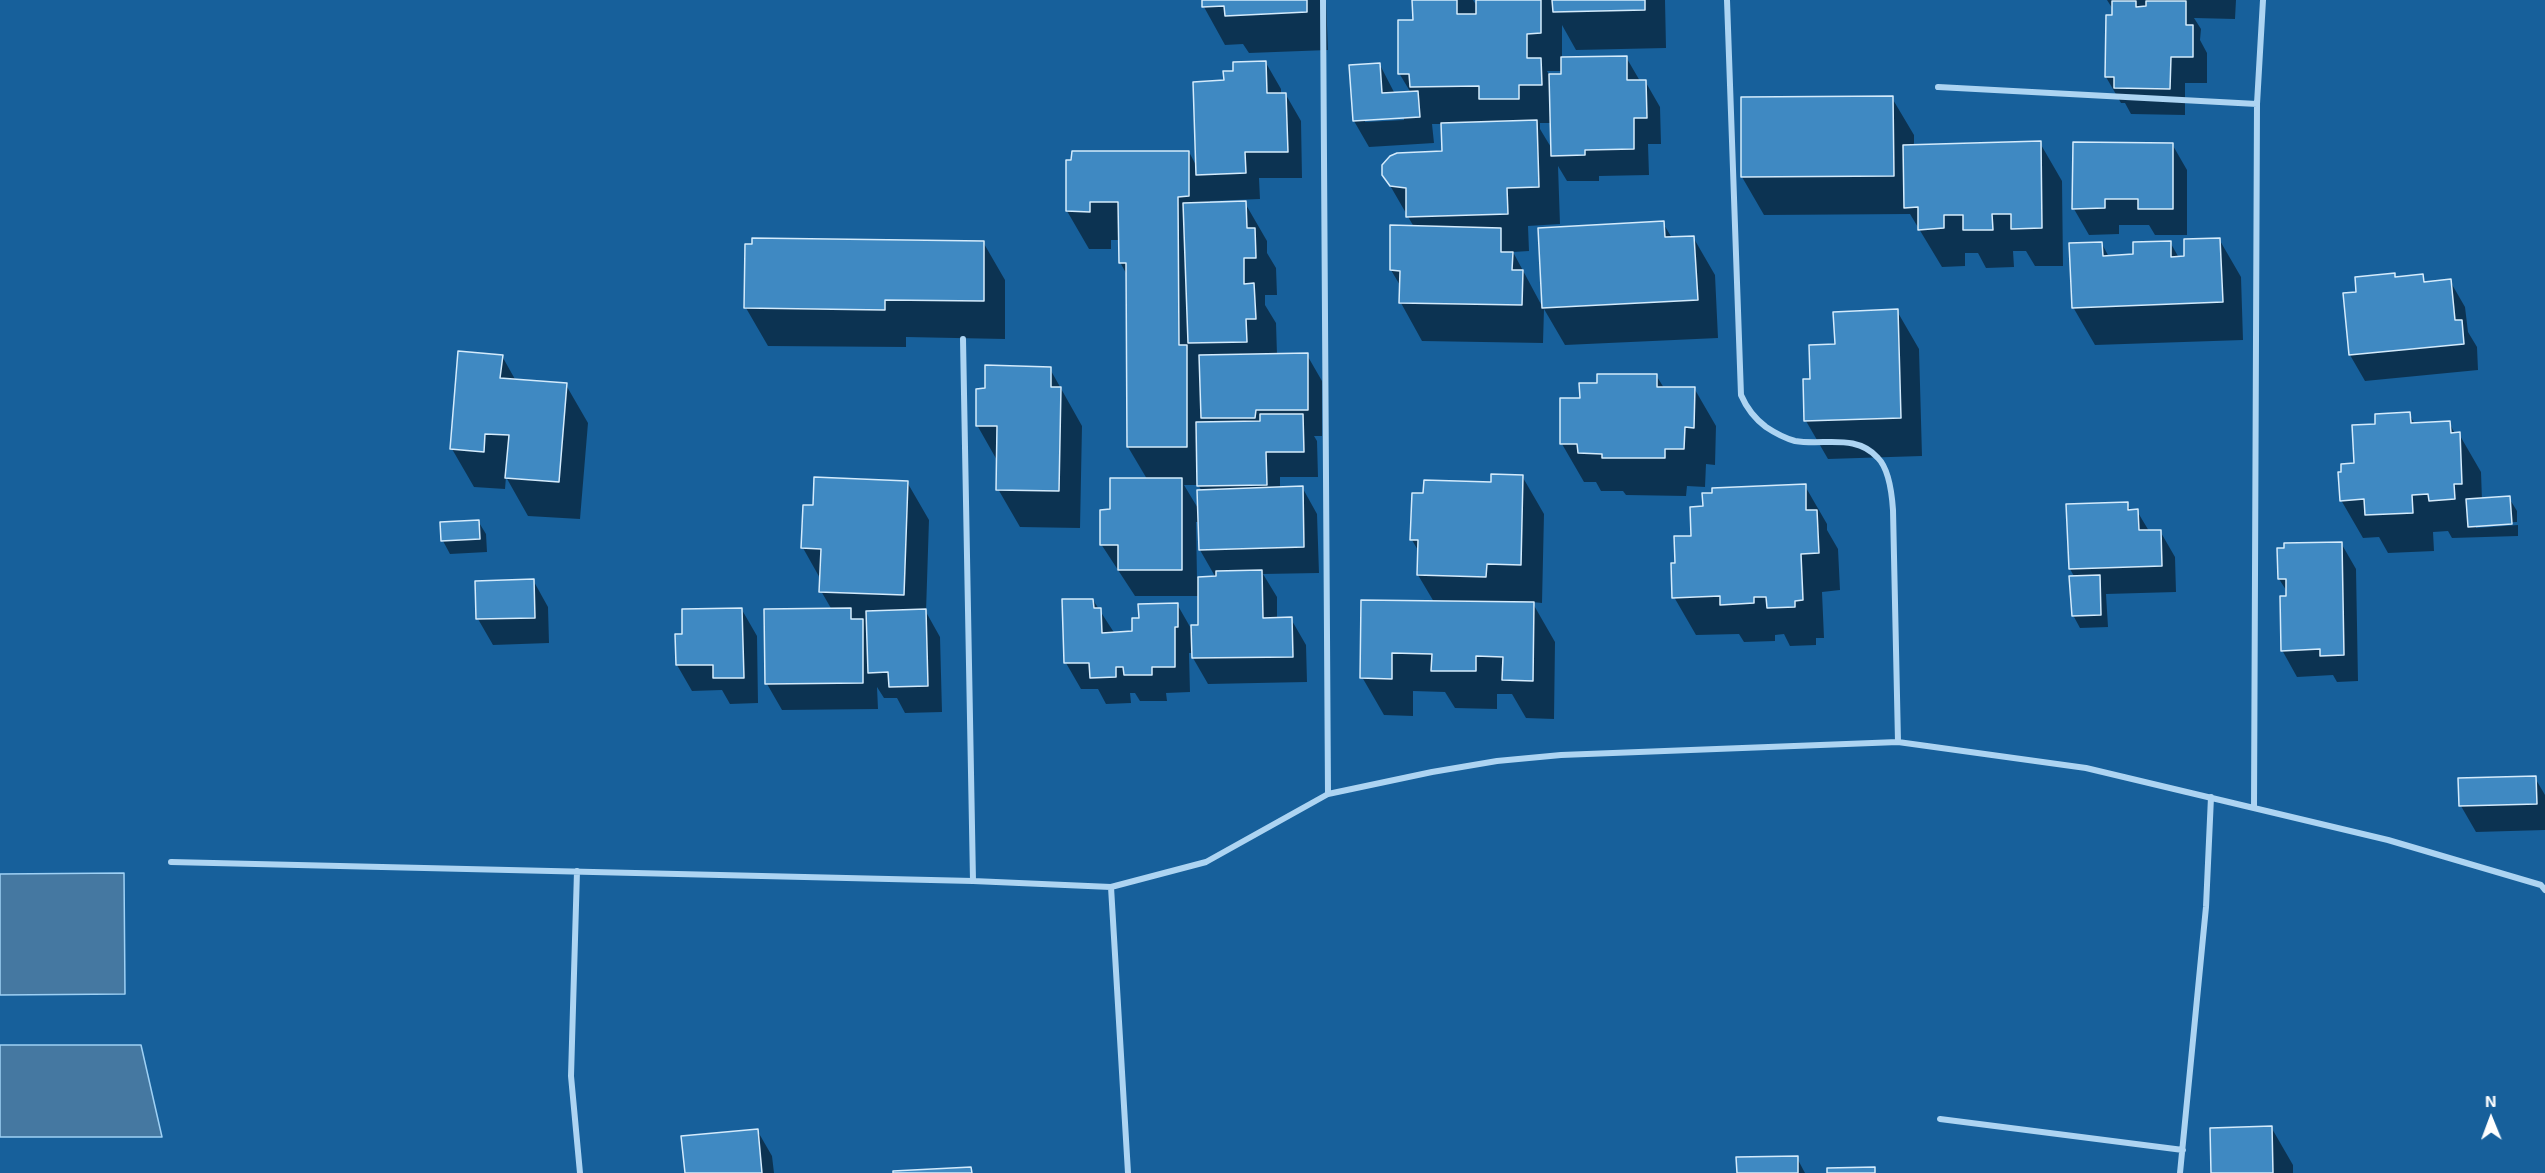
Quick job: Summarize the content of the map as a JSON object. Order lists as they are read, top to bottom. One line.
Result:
{"north":"top"}
